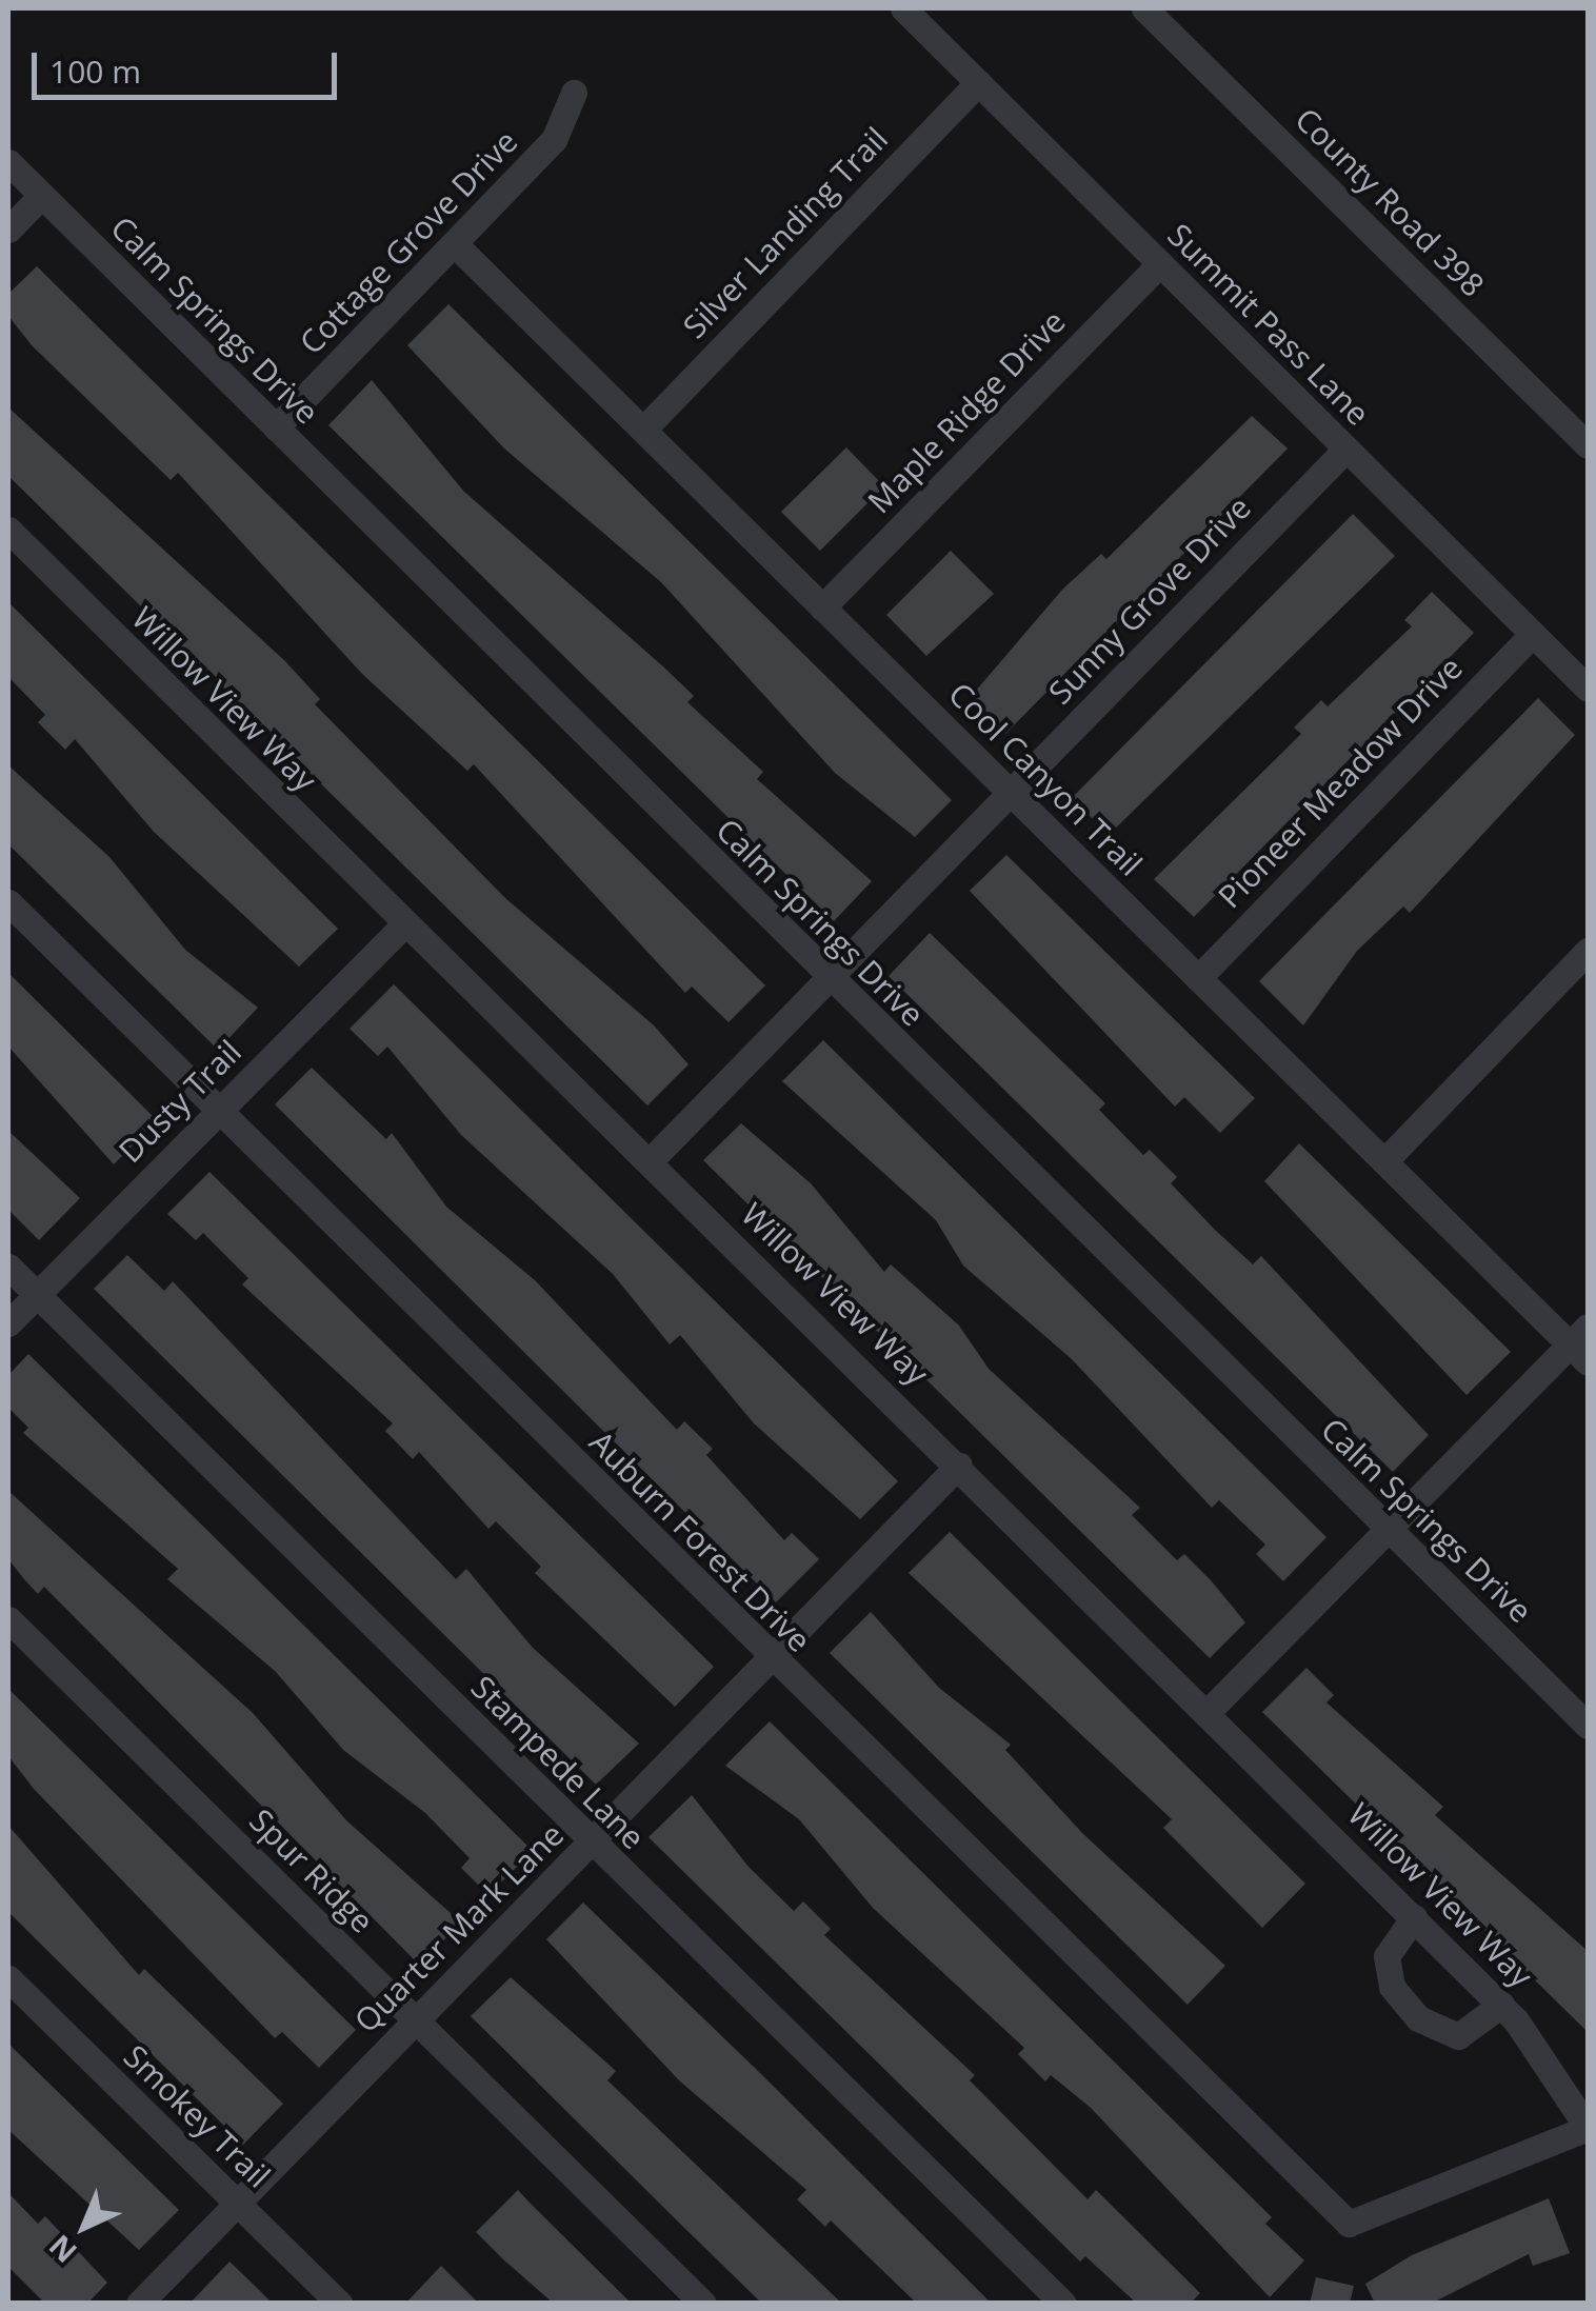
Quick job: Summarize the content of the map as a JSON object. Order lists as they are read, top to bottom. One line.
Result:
{"streets":{"street":["County Road 398","Silver Landing Trail","Cottage Grove Drive","Calm Springs Drive","Summit Pass Lane","Maple Ridge Drive","Sunny Grove Drive","Willow View Way","Cool Canyon Trail","Pioneer Meadow Drive","Dusty Trail","Auburn Forest Drive","Stampede Lane","Spur Ridge","Quarter Mark Lane","Smokey Trail"]},"crossings":[["Silver Landing Trail","Summit Pass Lane"],["Silver Landing Trail","Cool Canyon Trail"],["Cottage Grove Drive","Calm Springs Drive"],["Cottage Grove Drive","Cool Canyon Trail"],["Calm Springs Drive","Sunny Grove Drive"],["Summit Pass Lane","Maple Ridge Drive"],["Summit Pass Lane","Sunny Grove Drive"],["Summit Pass Lane","Pioneer Meadow Drive"],["Maple Ridge Drive","Cool Canyon Trail"],["Sunny Grove Drive","Willow View Way"],["Sunny Grove Drive","Cool Canyon Trail"],["Willow View Way","Dusty Trail"],["Willow View Way","Auburn Forest Drive"],["Willow View Way","Quarter Mark Lane"],["Cool Canyon Trail","Pioneer Meadow Drive"],["Dusty Trail","Auburn Forest Drive"],["Dusty Trail","Stampede Lane"],["Auburn Forest Drive","Quarter Mark Lane"],["Stampede Lane","Quarter Mark Lane"],["Spur Ridge","Quarter Mark Lane"],["Quarter Mark Lane","Smokey Trail"]],"scale_bar":"100 m","north":"bottom left"}
